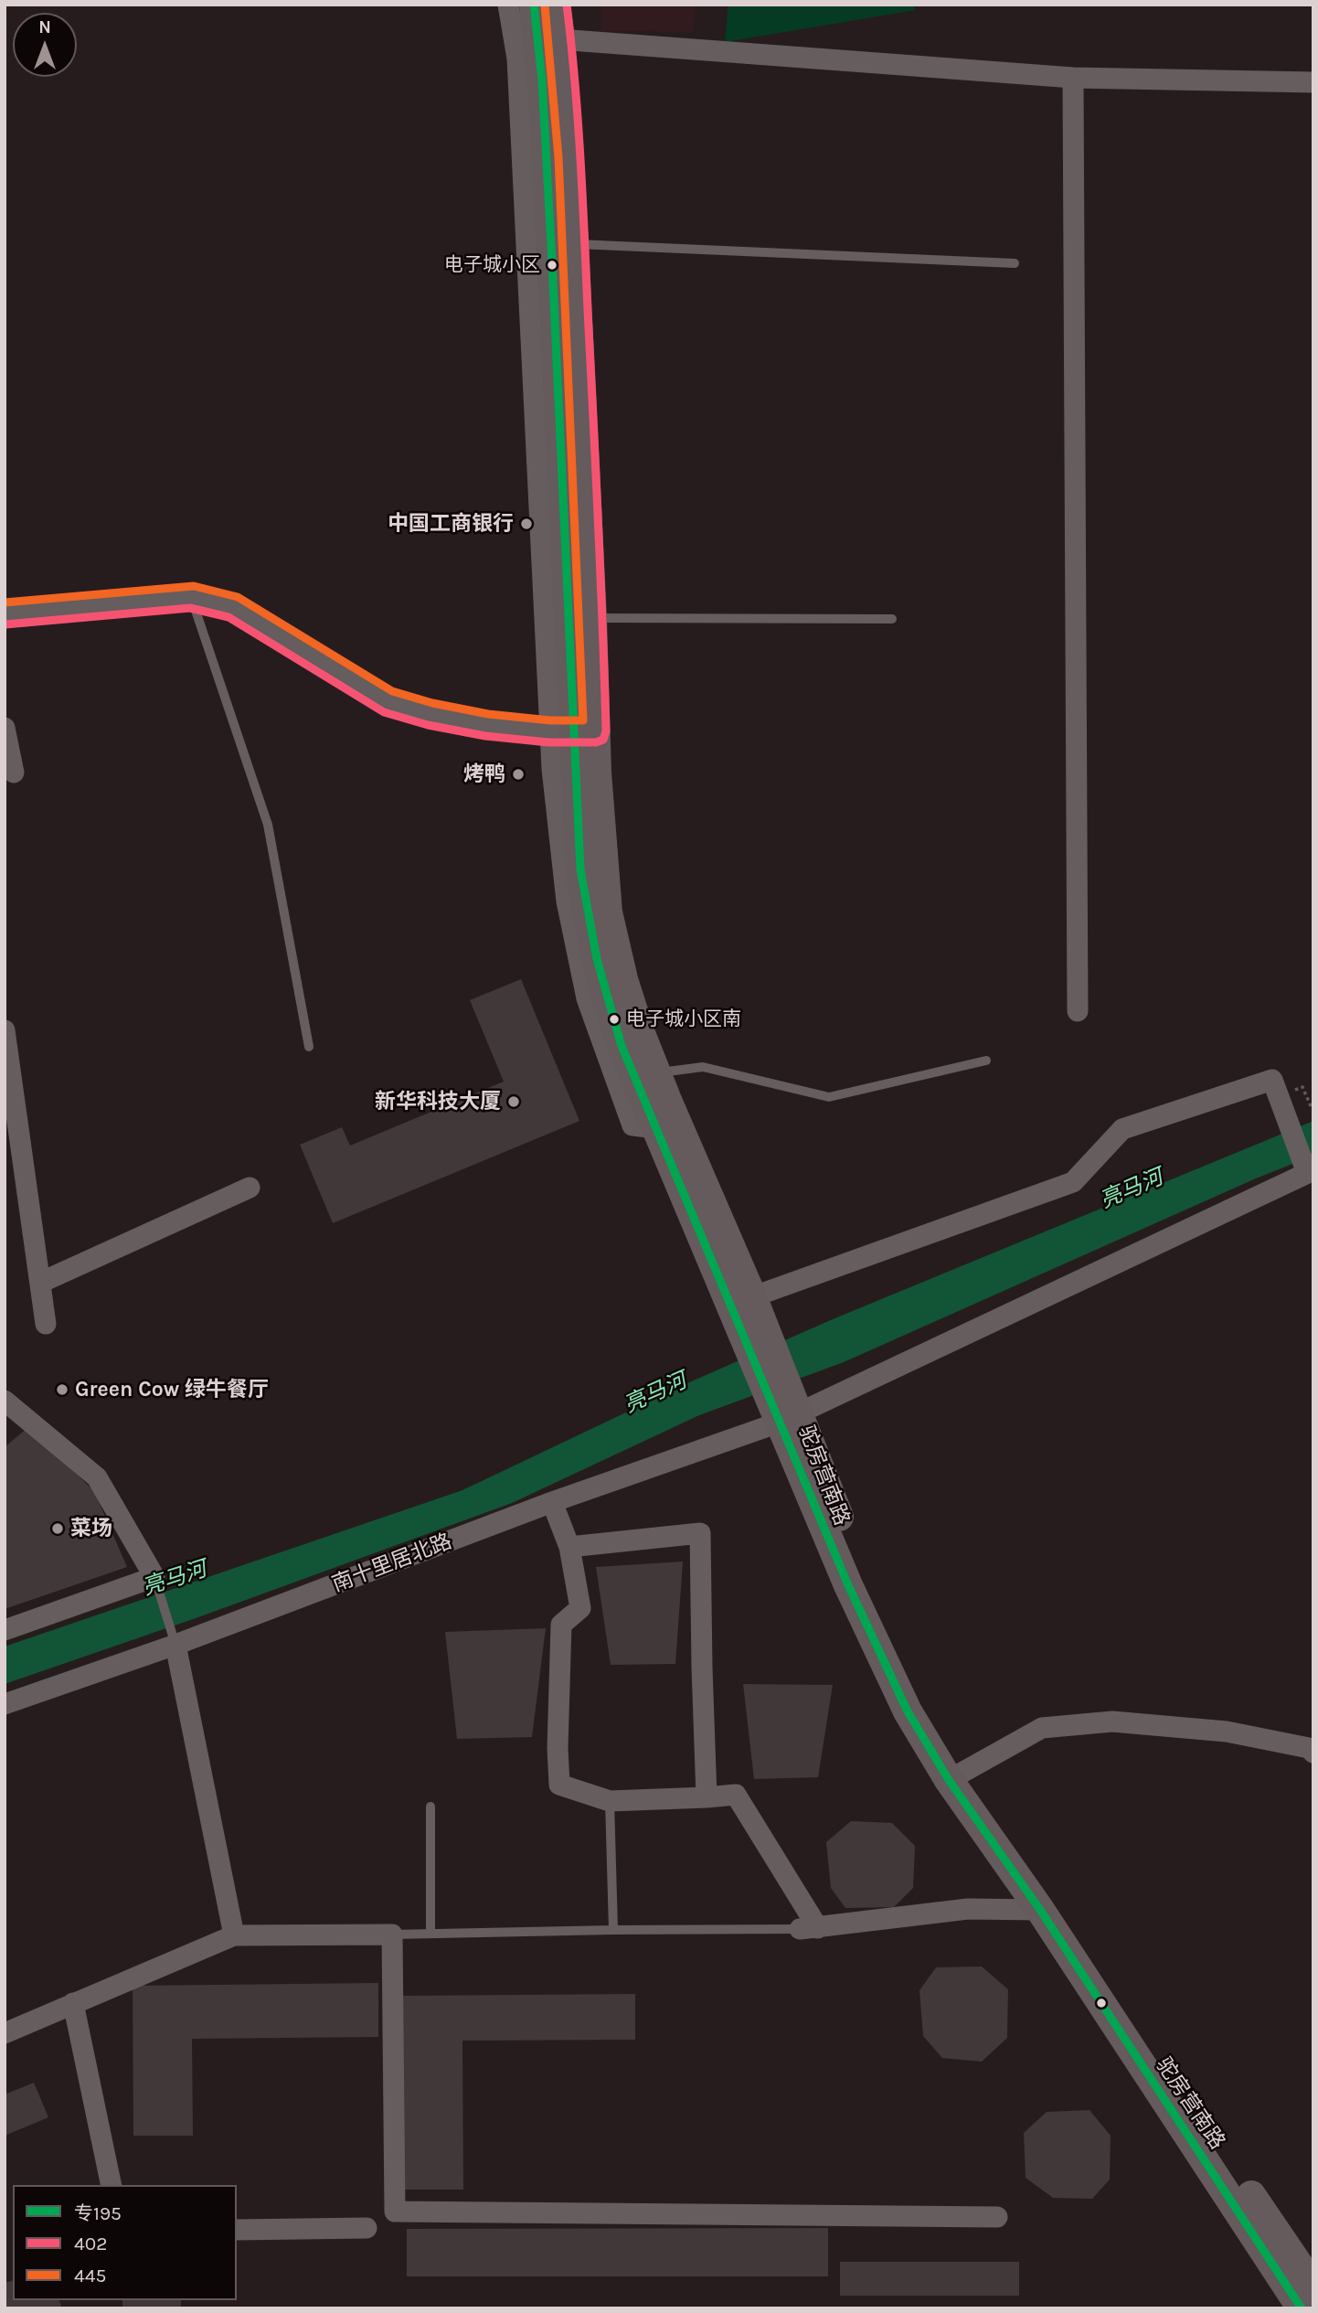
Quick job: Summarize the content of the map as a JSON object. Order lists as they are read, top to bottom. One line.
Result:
{"streets":{"street":["驼房营南路","南十里居北路"]},"crossings":[["驼房营南路","南十里居北路"]],"water":["亮马河"],"places":["电子城小区","中国工商银行","烤鸭","电子城小区南","新华科技大厦","Green Cow 绿牛餐厅","菜场"],"lines":["transit line 专195","transit line 402","transit line 445"],"legend":["专195","402","445"],"north":"top"}
